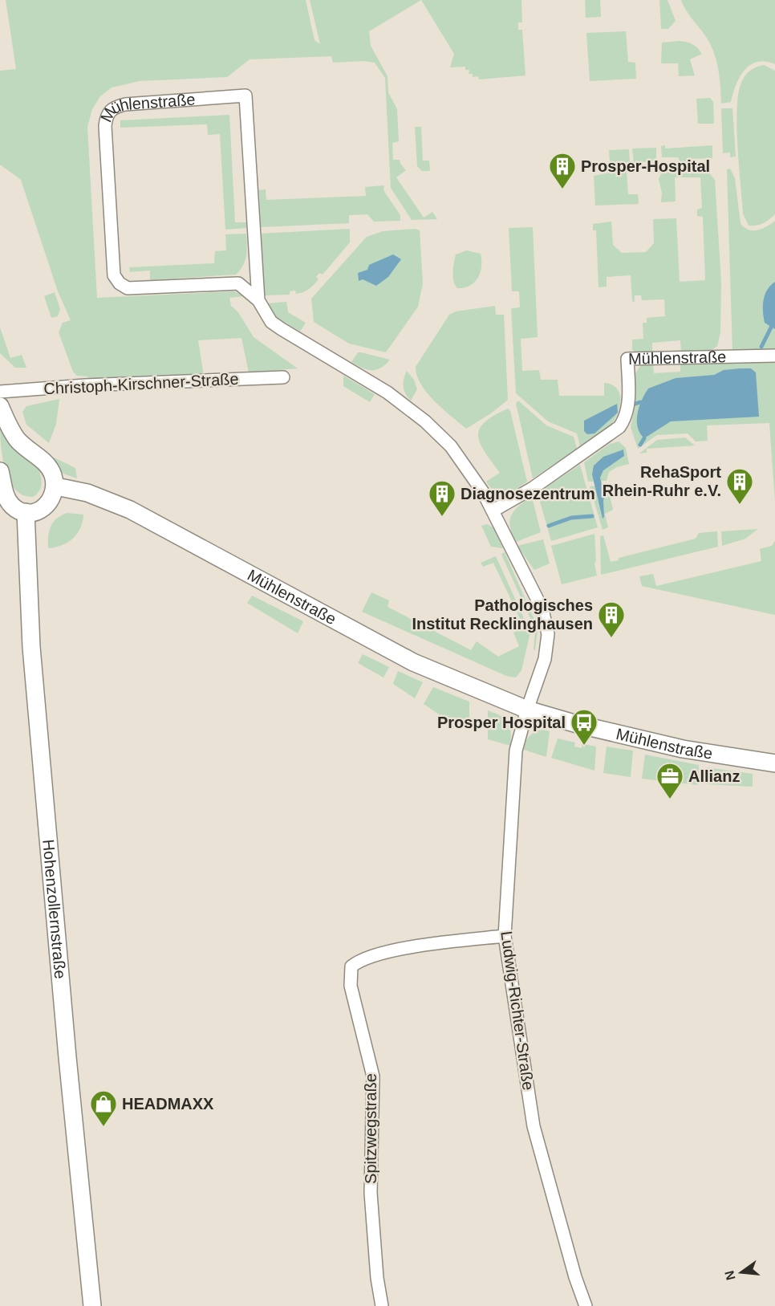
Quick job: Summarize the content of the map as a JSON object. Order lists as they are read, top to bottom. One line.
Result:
{"streets":{"main road":["Mühlenstraße","Hohenzollernstraße"],"street":["Christoph-Kirschner-Straße","Ludwig-Richter-Straße","Spitzwegstraße"]},"crossings":[["Mühlenstraße","Ludwig-Richter-Straße"],["Ludwig-Richter-Straße","Spitzwegstraße"]],"places":{"building":["Prosper-Hospital","RehaSport Rhein-Ruhr e.V.","Diagnosezentrum","Pathologisches Institut Recklinghausen"],"bus stop":["Prosper Hospital"],"office":["Allianz"],"shop":["HEADMAXX"]},"north":"left"}
